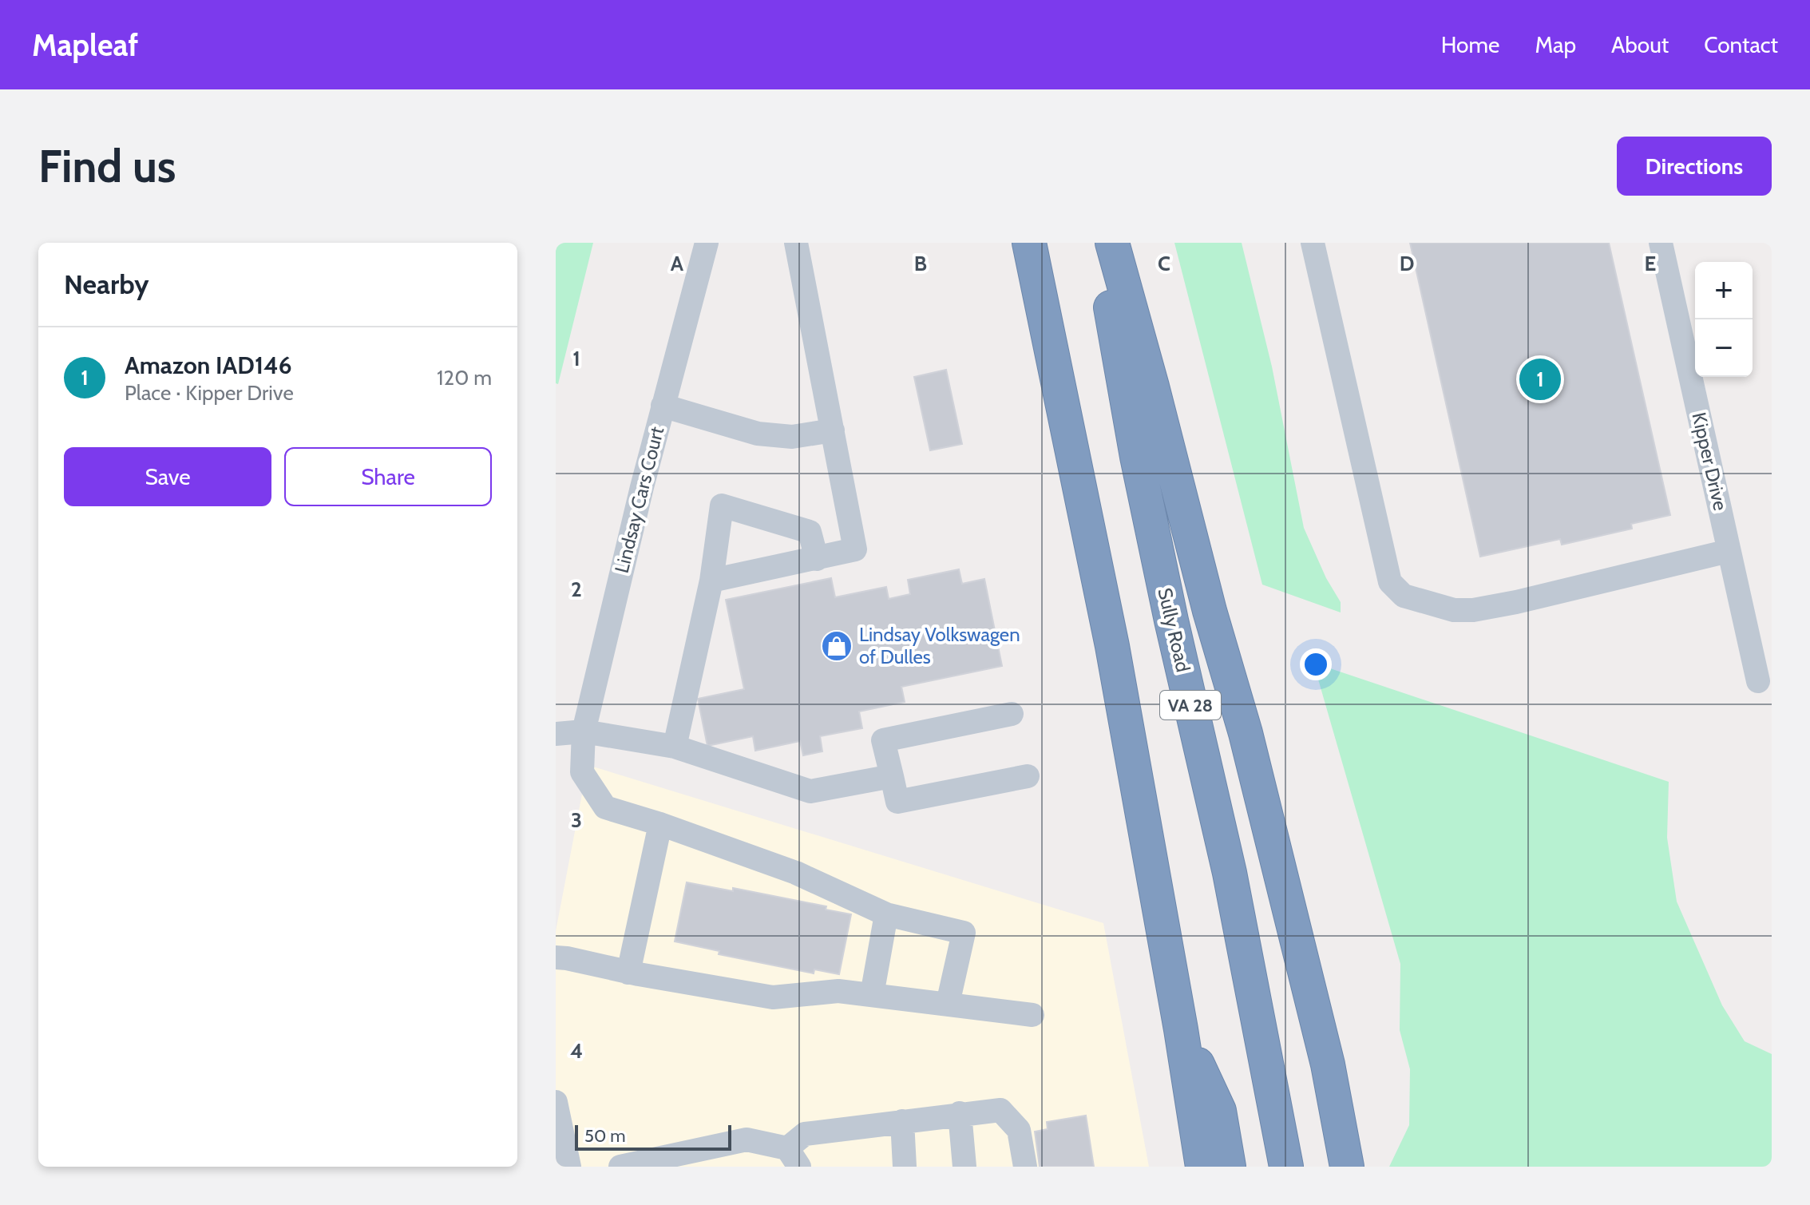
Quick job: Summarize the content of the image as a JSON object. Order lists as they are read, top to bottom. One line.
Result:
{"streets":{"highway":["Sully Road","VA 28"],"street":["Kipper Drive","Lindsay Cars Court"]},"places":{"shop":["Lindsay Volkswagen of Dulles"]},"scale_bar":"50 m","page":{"header":"Mapleaf","nav":["Home","Map","About","Contact"],"buttons":["Directions",["Save","Share"]],"title":"Find us","heading":"Nearby","map_buttons":["+","−"],"list":[{"mark":"1","name":"Amazon IAD146","note":"Place · Kipper Drive","value":"120 m"}],"pins":"1","scale":"50 m"},"grid":{"columns":["A","B","C","D","E"],"rows":["1","2","3","4"]}}
